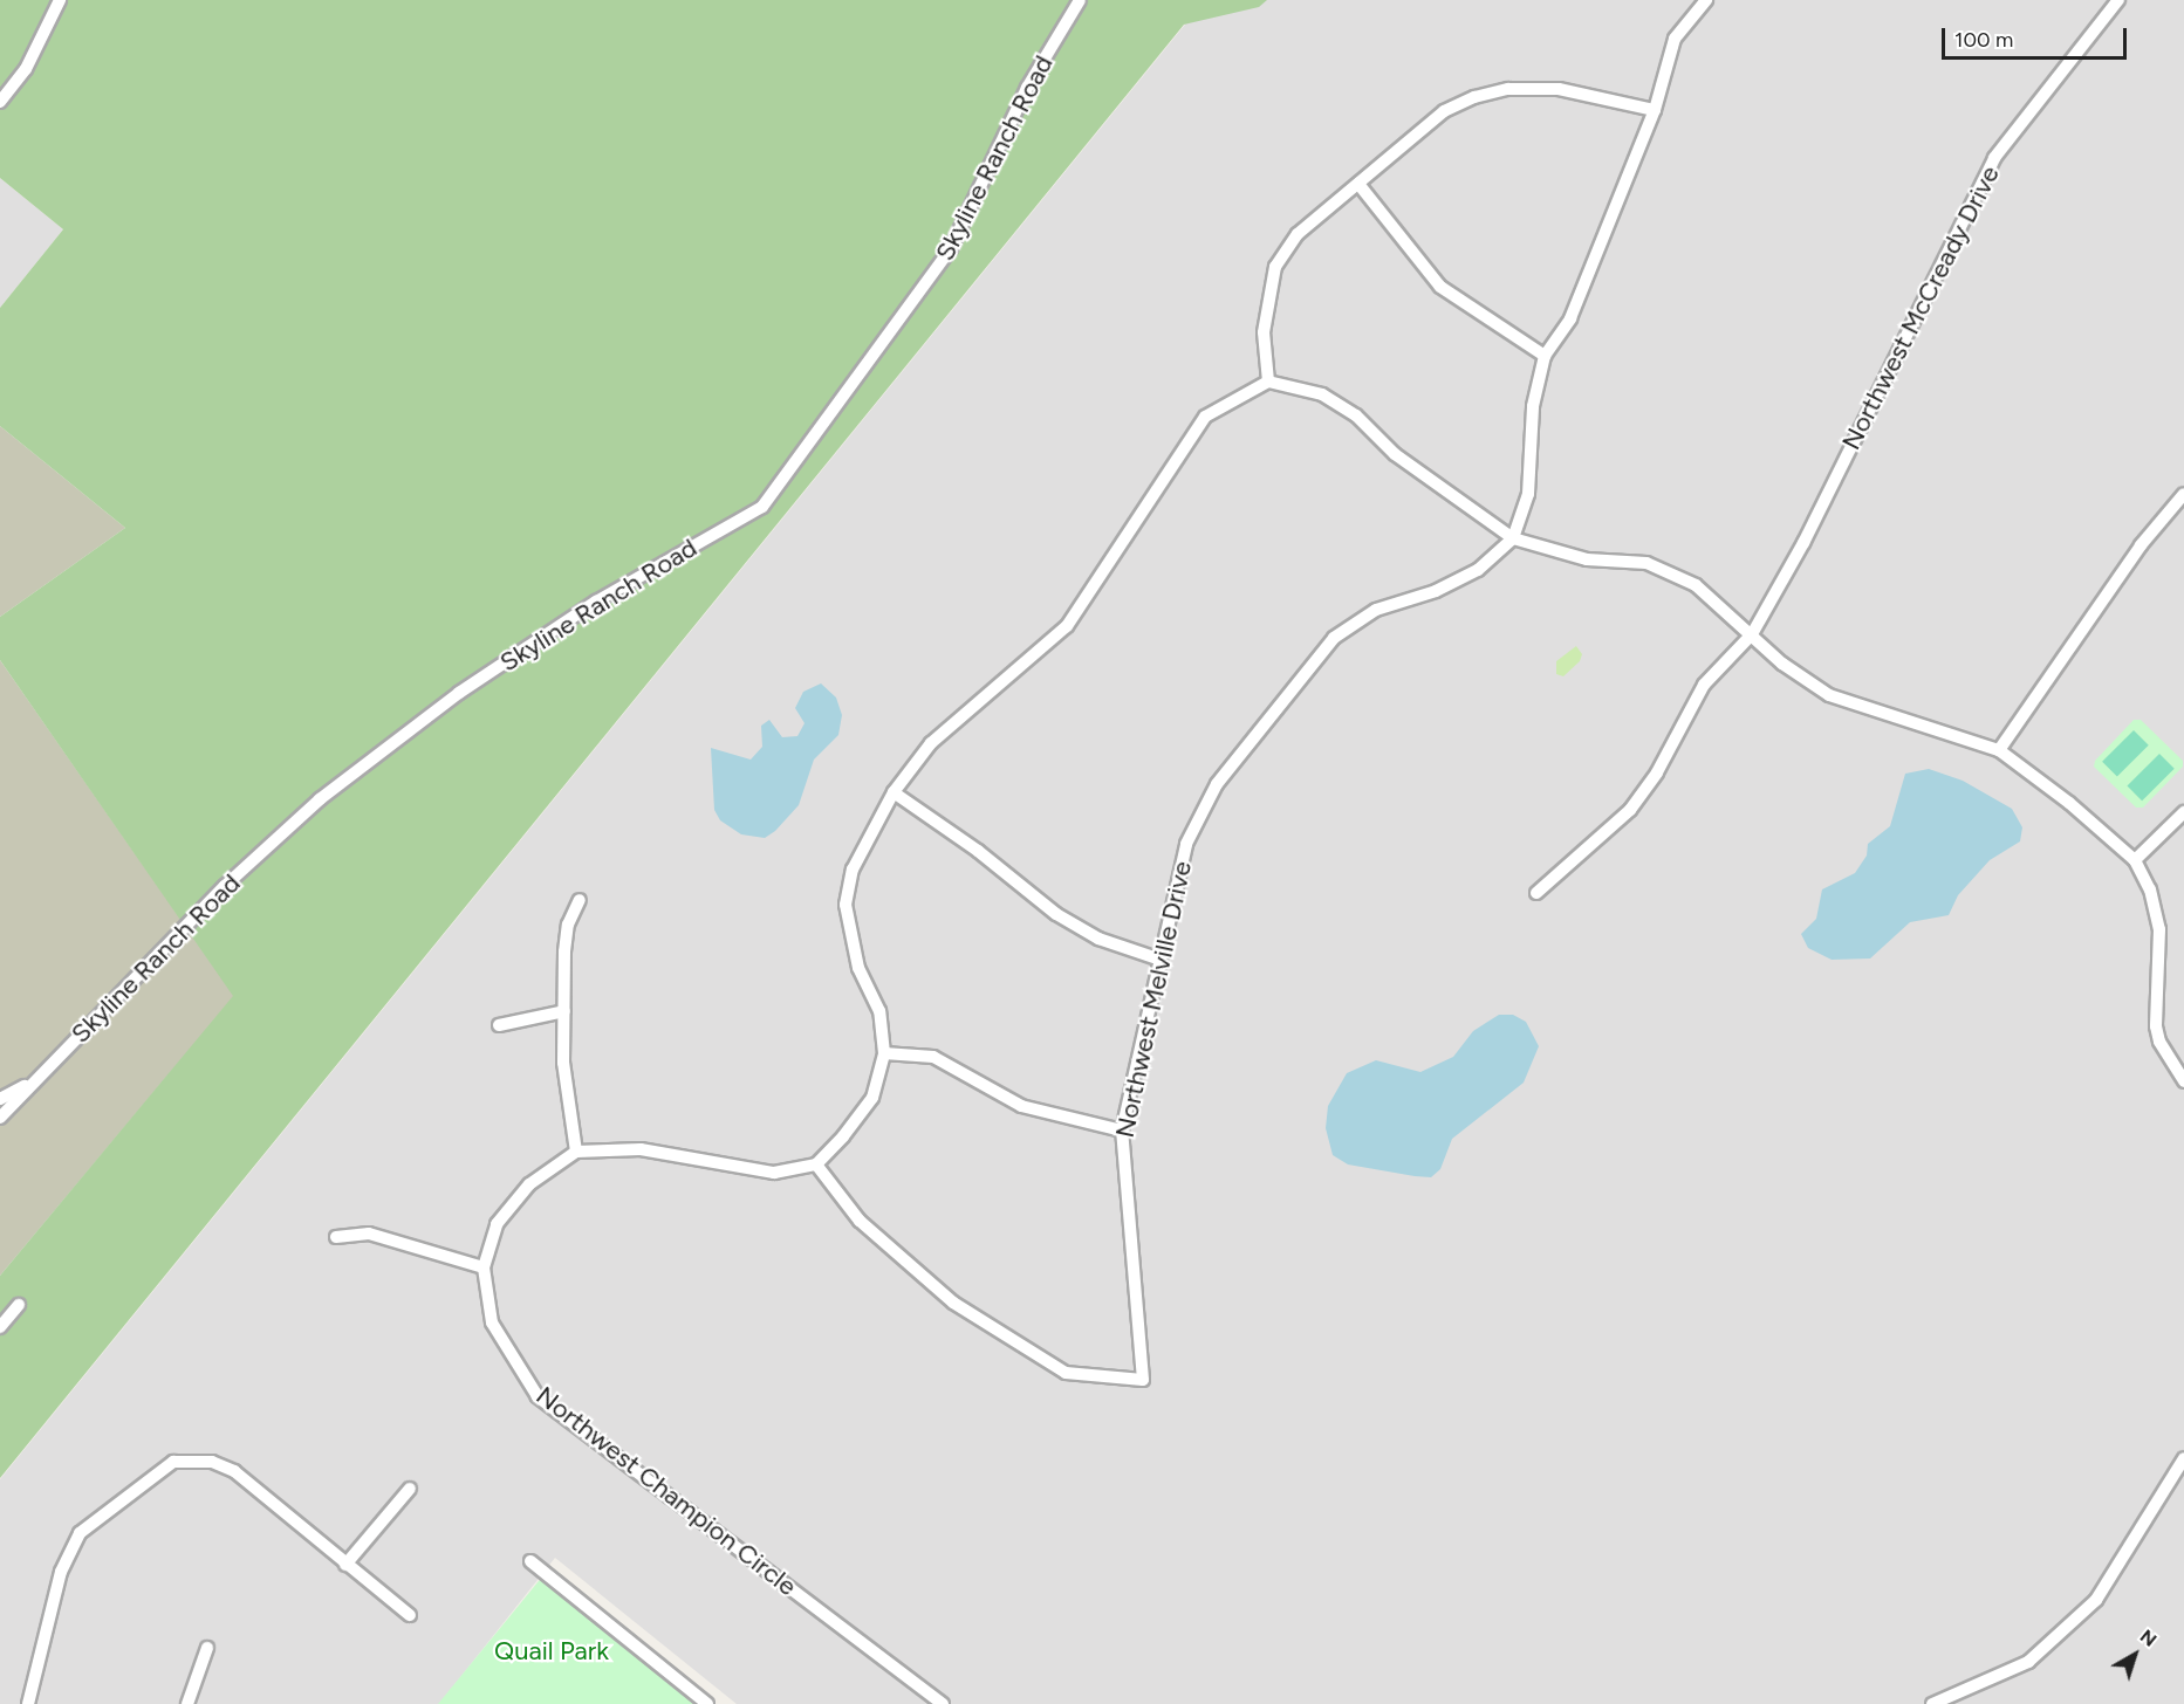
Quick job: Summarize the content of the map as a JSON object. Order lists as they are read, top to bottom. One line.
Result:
{"streets":{"street":["Skyline Ranch Road","Northwest McCready Drive","Northwest Melville Drive","Northwest Champion Circle"]},"parks":["Quail Park"],"scale_bar":"100 m","north":"top right"}
